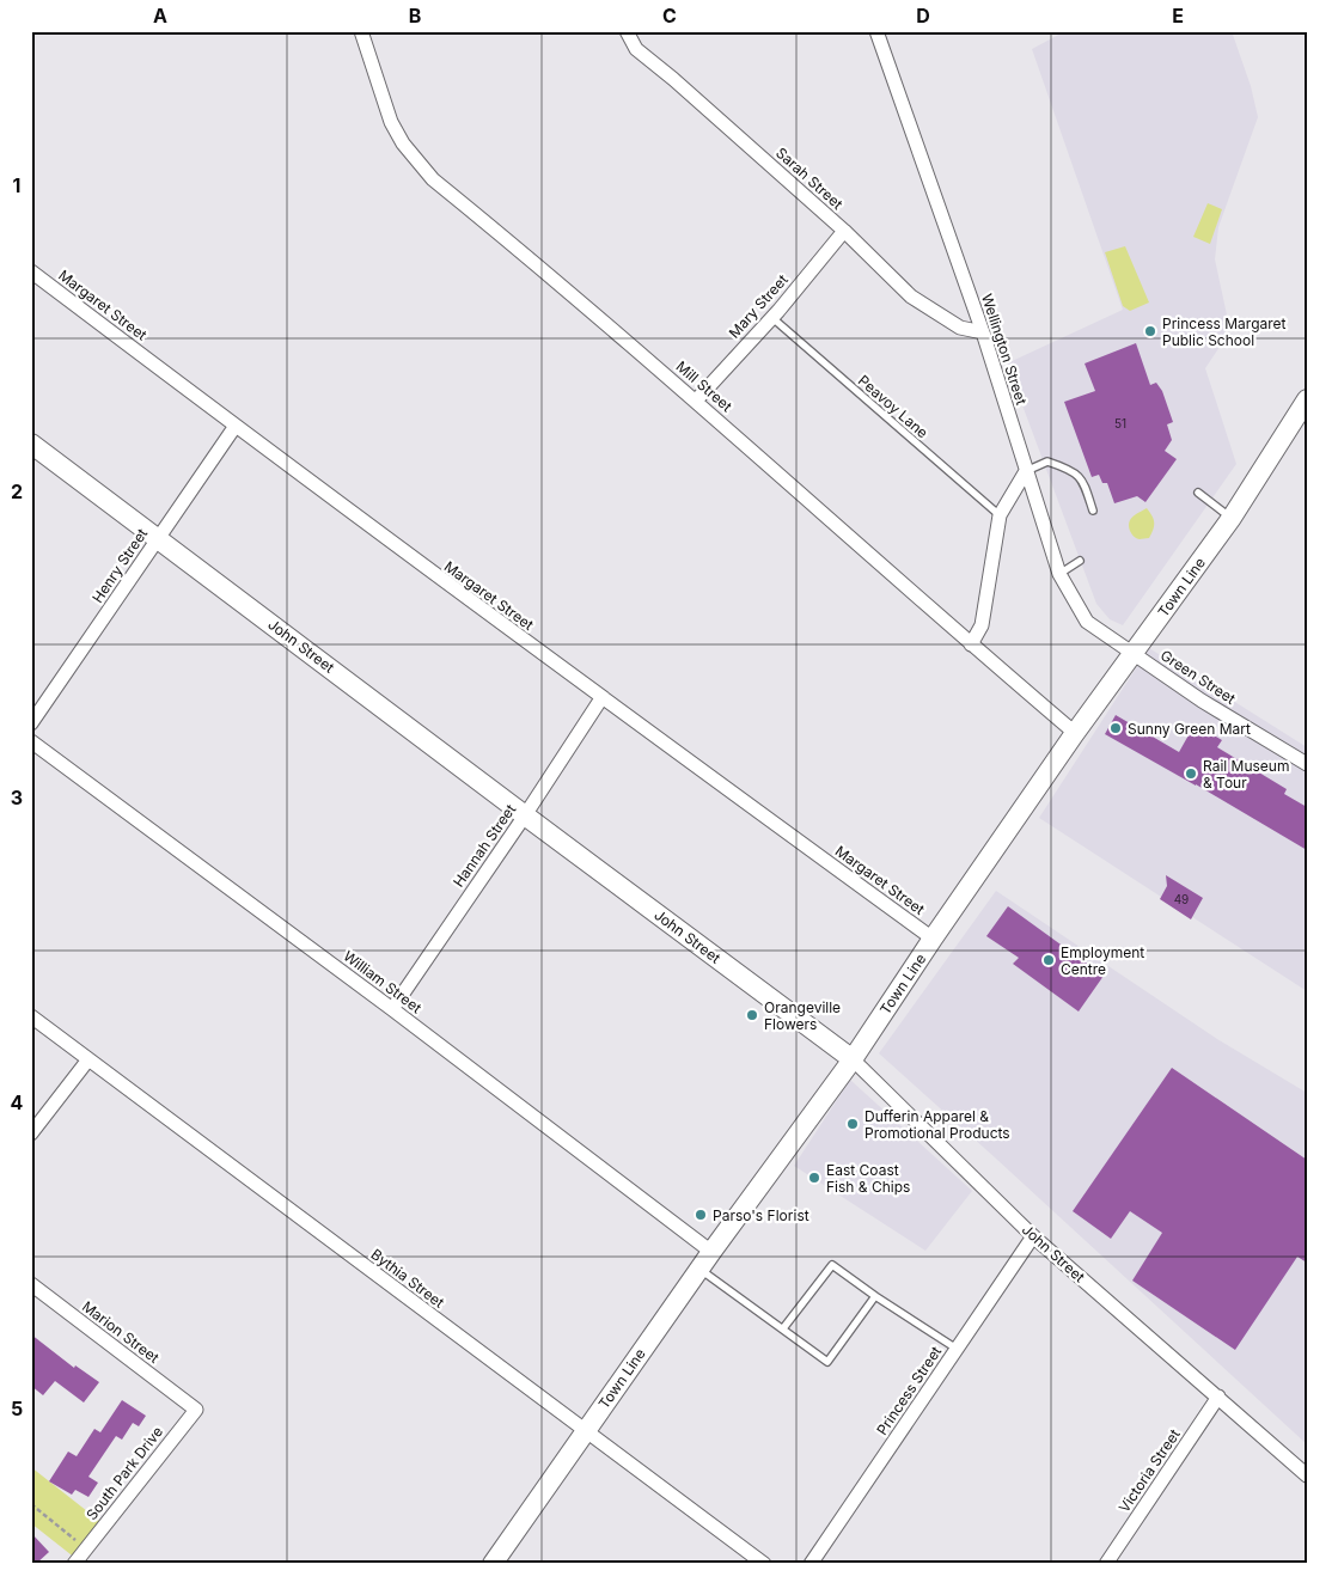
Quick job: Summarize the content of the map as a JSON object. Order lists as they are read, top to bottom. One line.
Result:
{"streets":{"main road":["Town Line","John Street"],"street":["Sarah Street","Margaret Street","Mary Street","Wellington Street","Mill Street","Henry Street","Green Street","Hannah Street","William Street","Bythia Street","Marion Street","Princess Street","Victoria Street","South Park Drive"],"lane":["Peavoy Lane"]},"crossings":[["Sarah Street","Mary Street"],["Sarah Street","Wellington Street"],["Margaret Street","Henry Street"],["Margaret Street","Town Line"],["Margaret Street","Hannah Street"],["Mary Street","Mill Street"],["Mary Street","Peavoy Lane"],["Wellington Street","Town Line"],["Wellington Street","Green Street"],["Mill Street","Town Line"],["Henry Street","John Street"],["Town Line","John Street"],["Town Line","Green Street"],["Town Line","William Street"],["Town Line","Bythia Street"],["John Street","Hannah Street"],["John Street","Princess Street"],["John Street","Victoria Street"],["Hannah Street","William Street"],["Marion Street","South Park Drive"]],"places":["Princess Margaret Public School","Sunny Green Mart","Rail Museum & Tour","Employment Centre","Orangeville Flowers","Dufferin Apparel & Promotional Products","East Coast Fish & Chips","Parso's Florist"],"house_numbers":["51","49"],"grid":{"columns":["A","B","C","D","E"],"rows":["1","2","3","4","5"]}}
